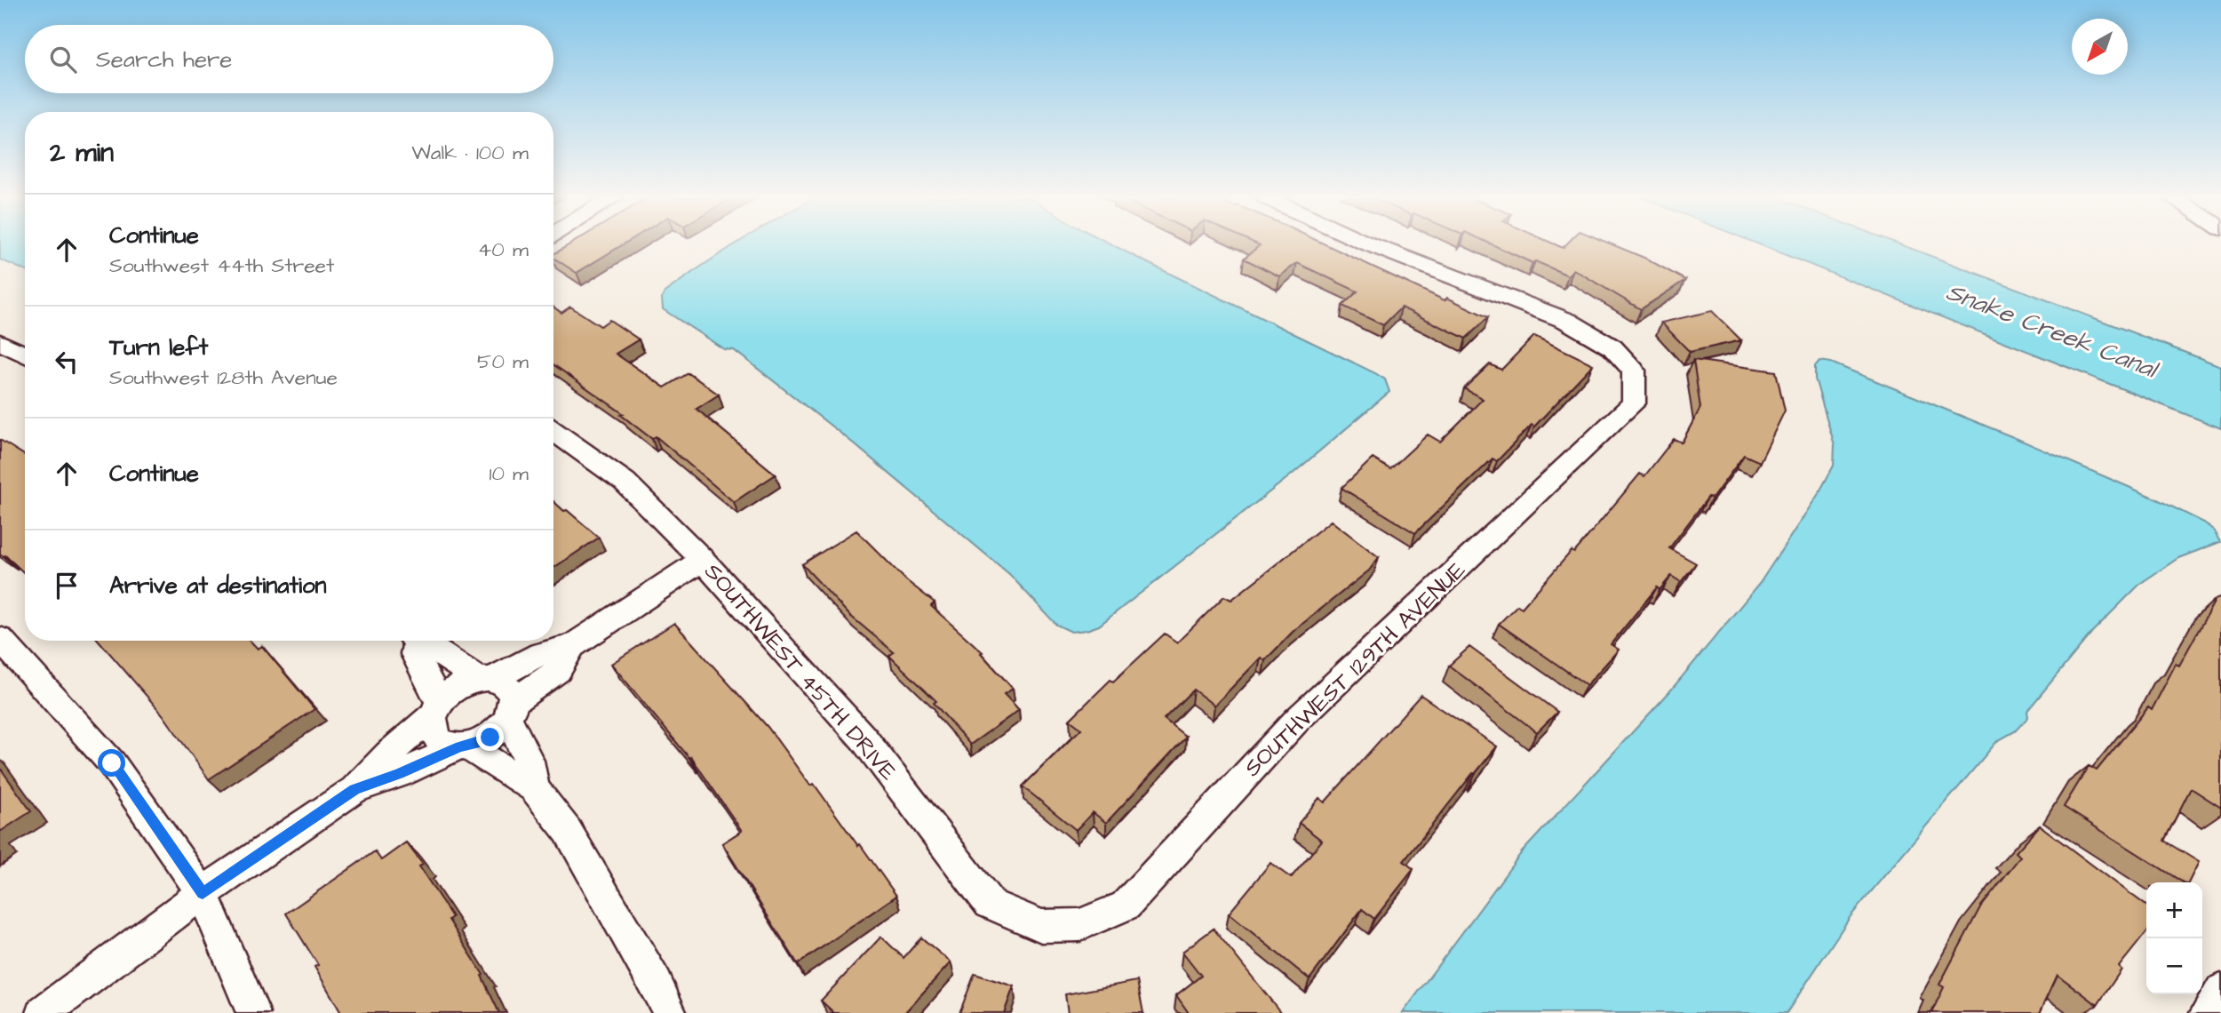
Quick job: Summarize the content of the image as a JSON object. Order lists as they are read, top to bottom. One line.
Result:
{"streets":{"street":["SOUTHWEST 129TH AVENUE","SOUTHWEST 45TH DRIVE"]},"crossings":[["SOUTHWEST 129TH AVENUE","SOUTHWEST 45TH DRIVE"]],"water":["Snake Creek Canal"],"north":"bottom left","page":{"search":"Search here","heading":["2 min","Walk · 100 m"],"list":[["Continue","Southwest 44th Street","40 m"],["Turn left","Southwest 128th Avenue","50 m"],["Continue","10 m"],"Arrive at destination"],"map_buttons":["+","−"]}}
